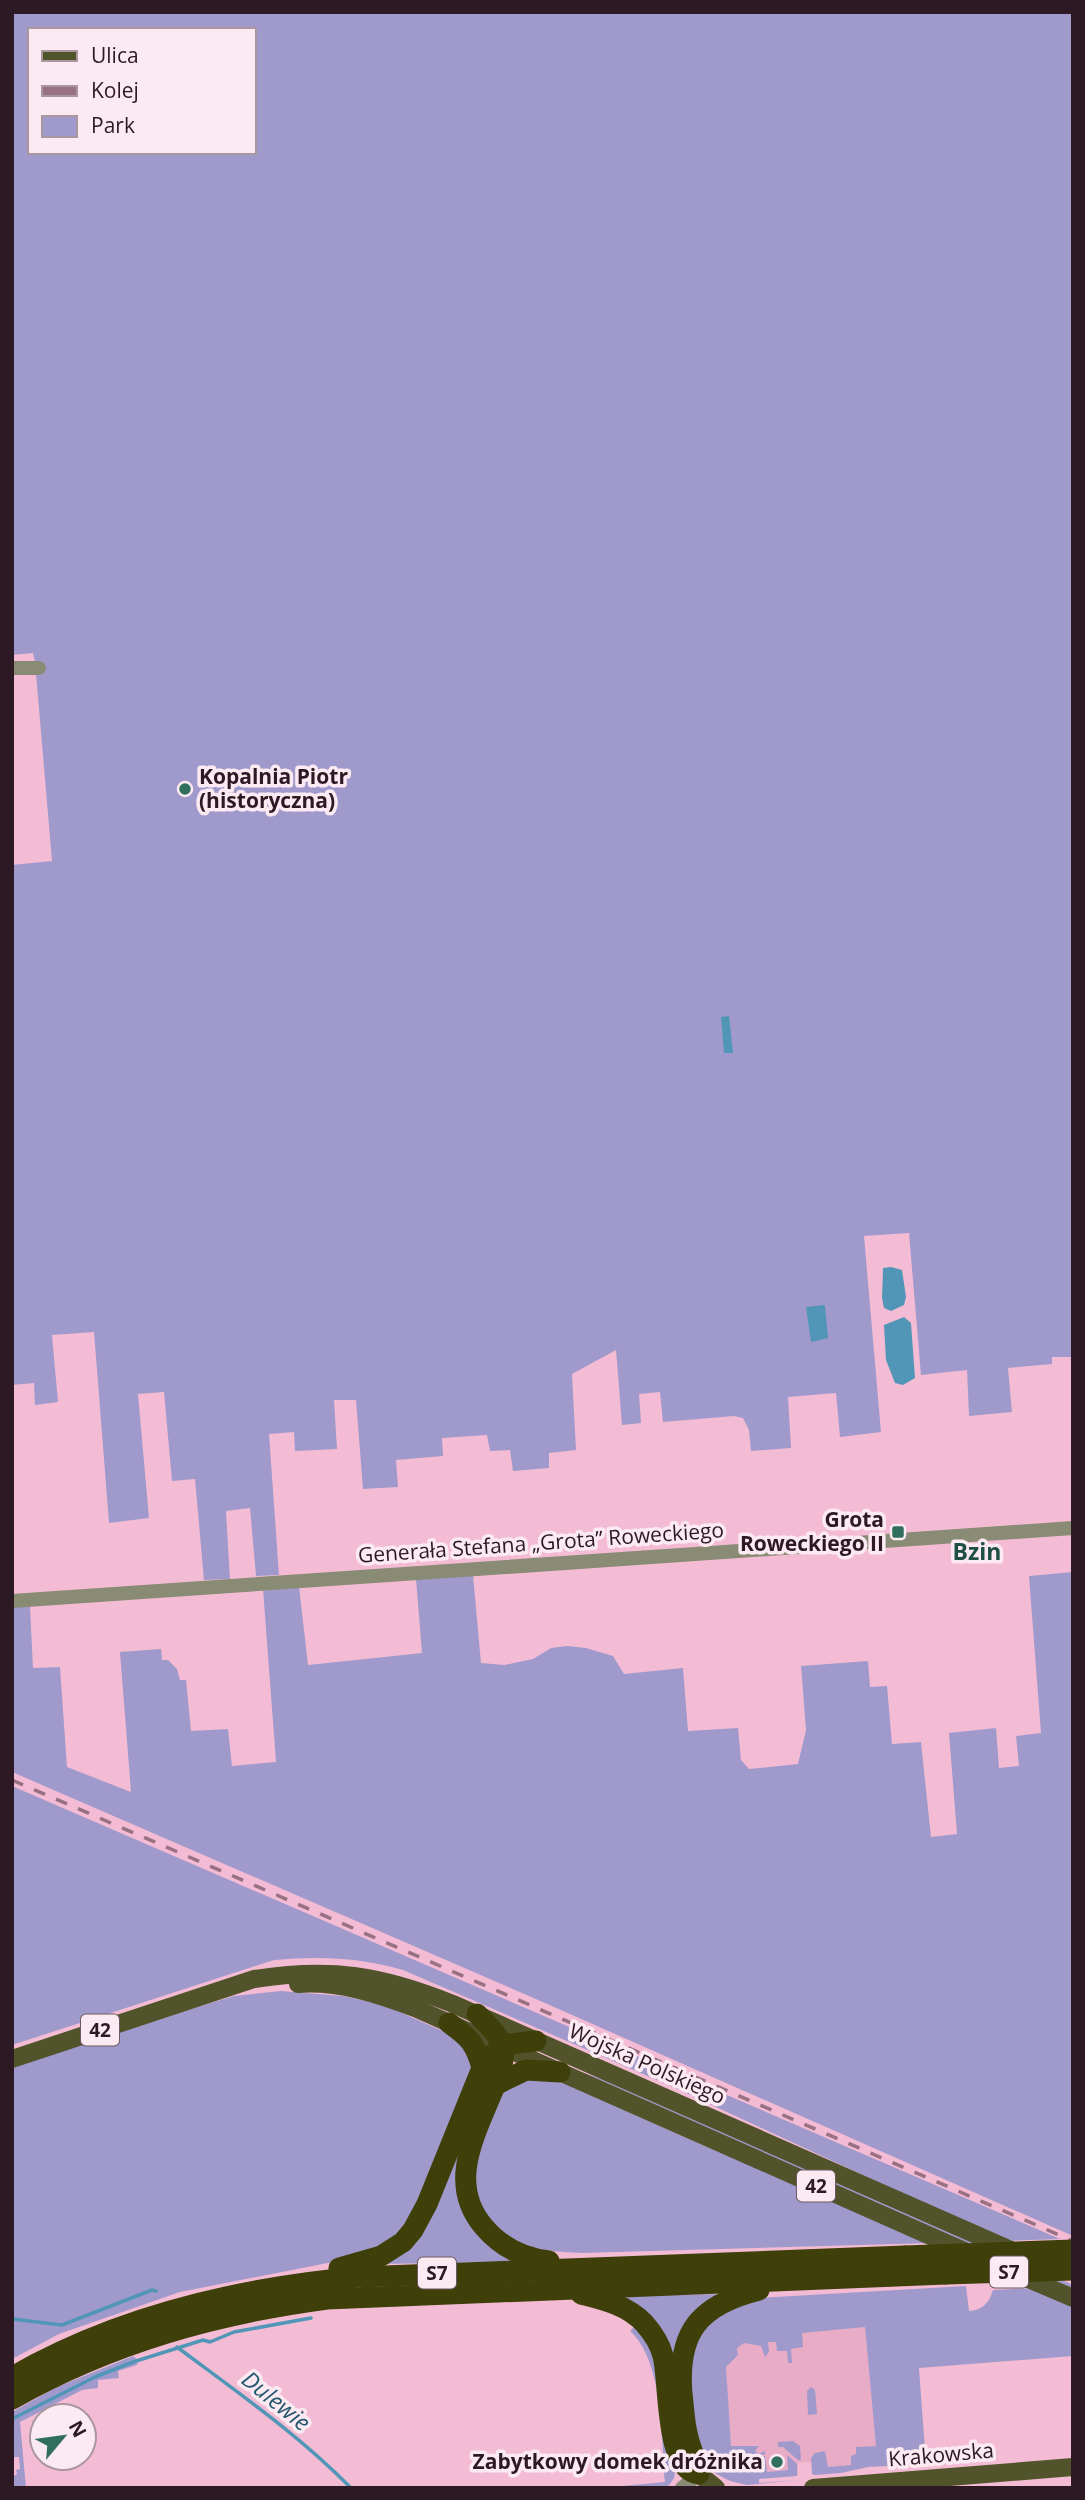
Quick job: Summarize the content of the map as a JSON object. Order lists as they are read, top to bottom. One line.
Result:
{"streets":{"highway":["S7"],"main road":["42","Wojska Polskiego","Krakowska"],"street":["Generała Stefana „Grota” Roweckiego"]},"districts":["Bzin"],"water":["Dulewie"],"places":{"other":["Kopalnia Piotr (historyczna)","Zabytkowy domek dróżnika"],"transit":["Grota Roweckiego II"]},"legend":["Ulica","Kolej","Park"],"north":"top right"}
